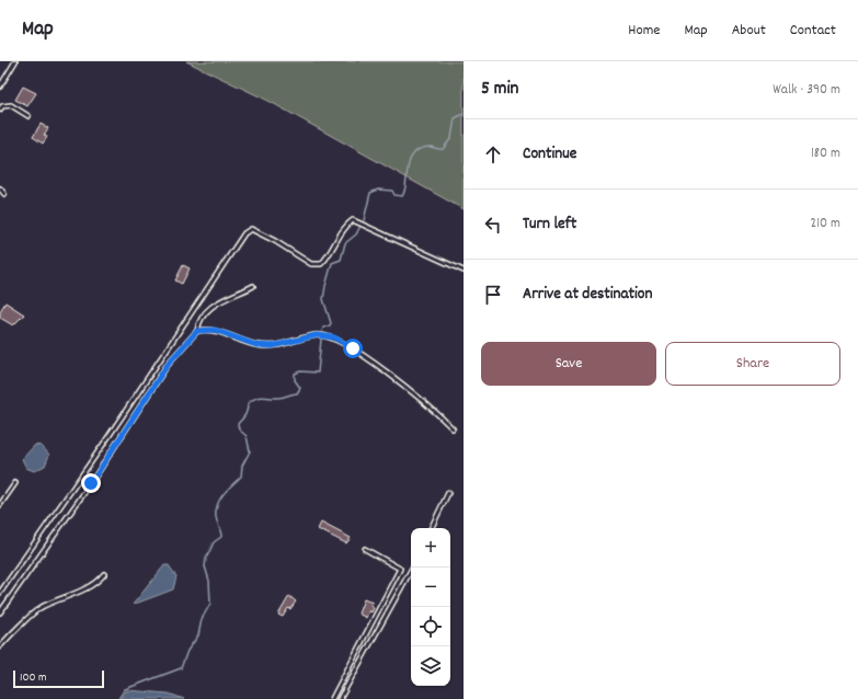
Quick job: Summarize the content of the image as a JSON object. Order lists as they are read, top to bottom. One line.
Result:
{"scale_bar":"100 m","page":{"header":"Map","nav":["Home","Map","About","Contact"],"heading":["5 min","Walk · 390 m"],"list":[["Continue","180 m"],["Turn left","210 m"],"Arrive at destination"],"buttons":["Save","Share"],"map_buttons":["+","−"],"scale":"100 m"}}
